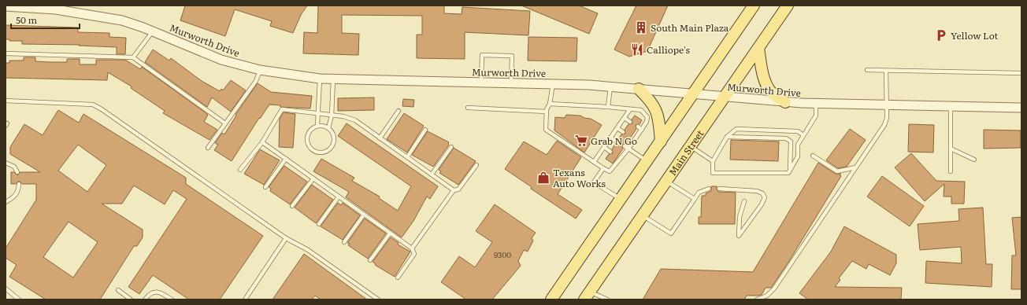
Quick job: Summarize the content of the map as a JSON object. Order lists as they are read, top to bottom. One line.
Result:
{"streets":{"main road":["Main Street"],"street":["Murworth Drive"]},"crossings":[["Murworth Drive","Main Street"]],"places":{"building":["South Main Plaza"],"parking":["Yellow Lot"],"restaurant":["Calliope's"],"supermarket":["Grab N Go"],"shop":["Texans Auto Works"]},"house_numbers":["9300"],"scale_bar":"50 m"}
